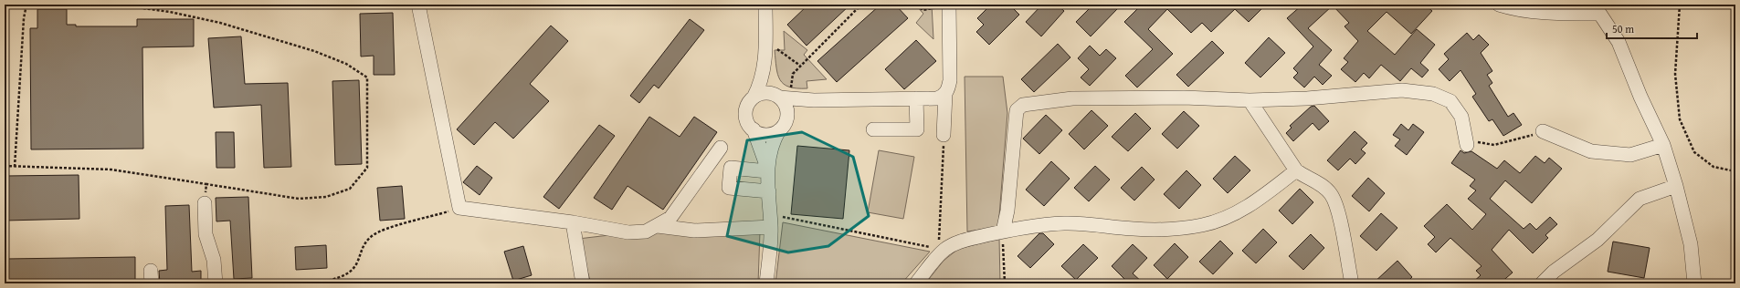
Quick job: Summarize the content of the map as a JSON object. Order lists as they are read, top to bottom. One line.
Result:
{"scale_bar":"50 m"}
